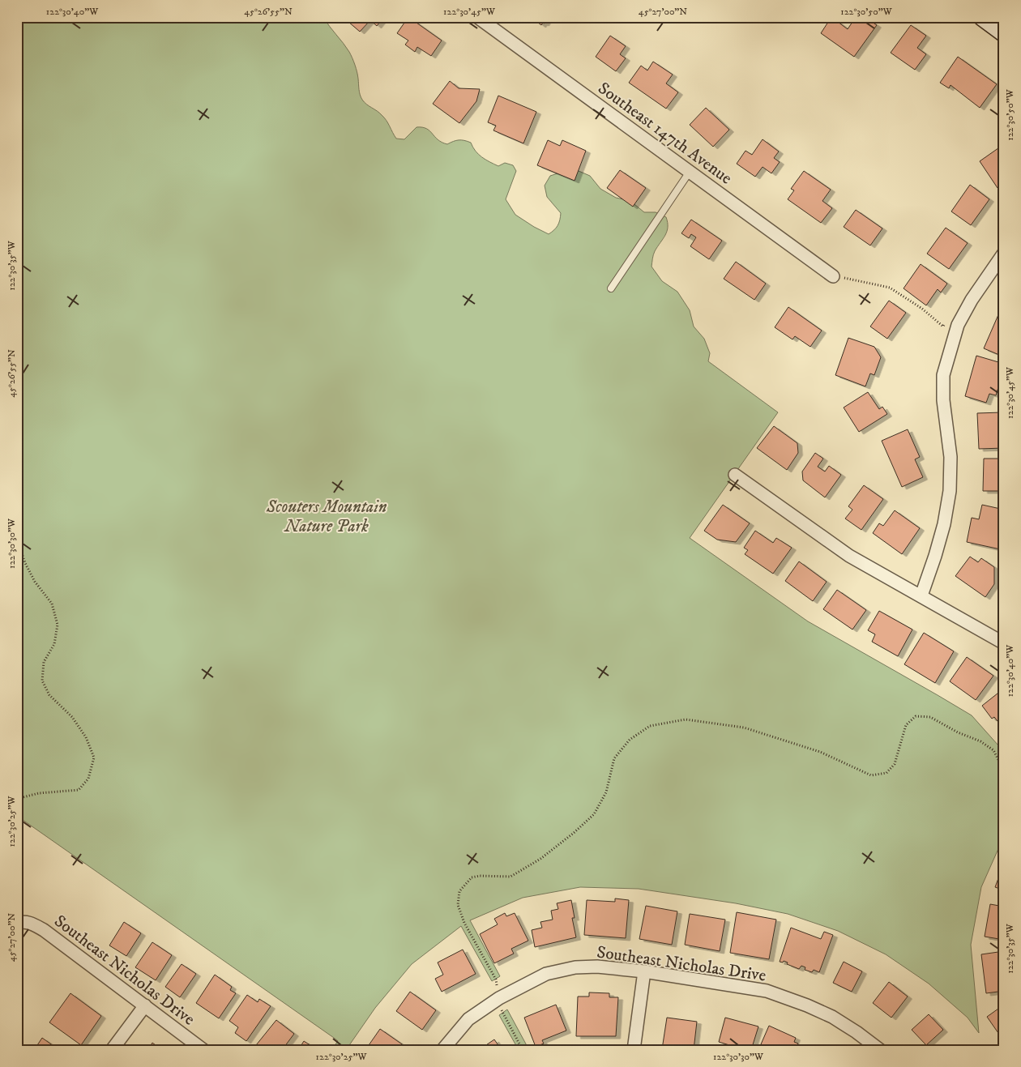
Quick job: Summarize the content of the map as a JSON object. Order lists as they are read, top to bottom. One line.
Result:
{"streets":{"street":["Southeast 147th Avenue","Southeast Nicholas Drive"]},"parks":["Scouters Mountain Nature Park"],"coordinates":["122°30'40\"W","45°26'55\"N","122°30'45\"W","45°27'00\"N","122°30'50\"W","122°30'35\"W","122°30'30\"W","122°30'25\"W"]}
